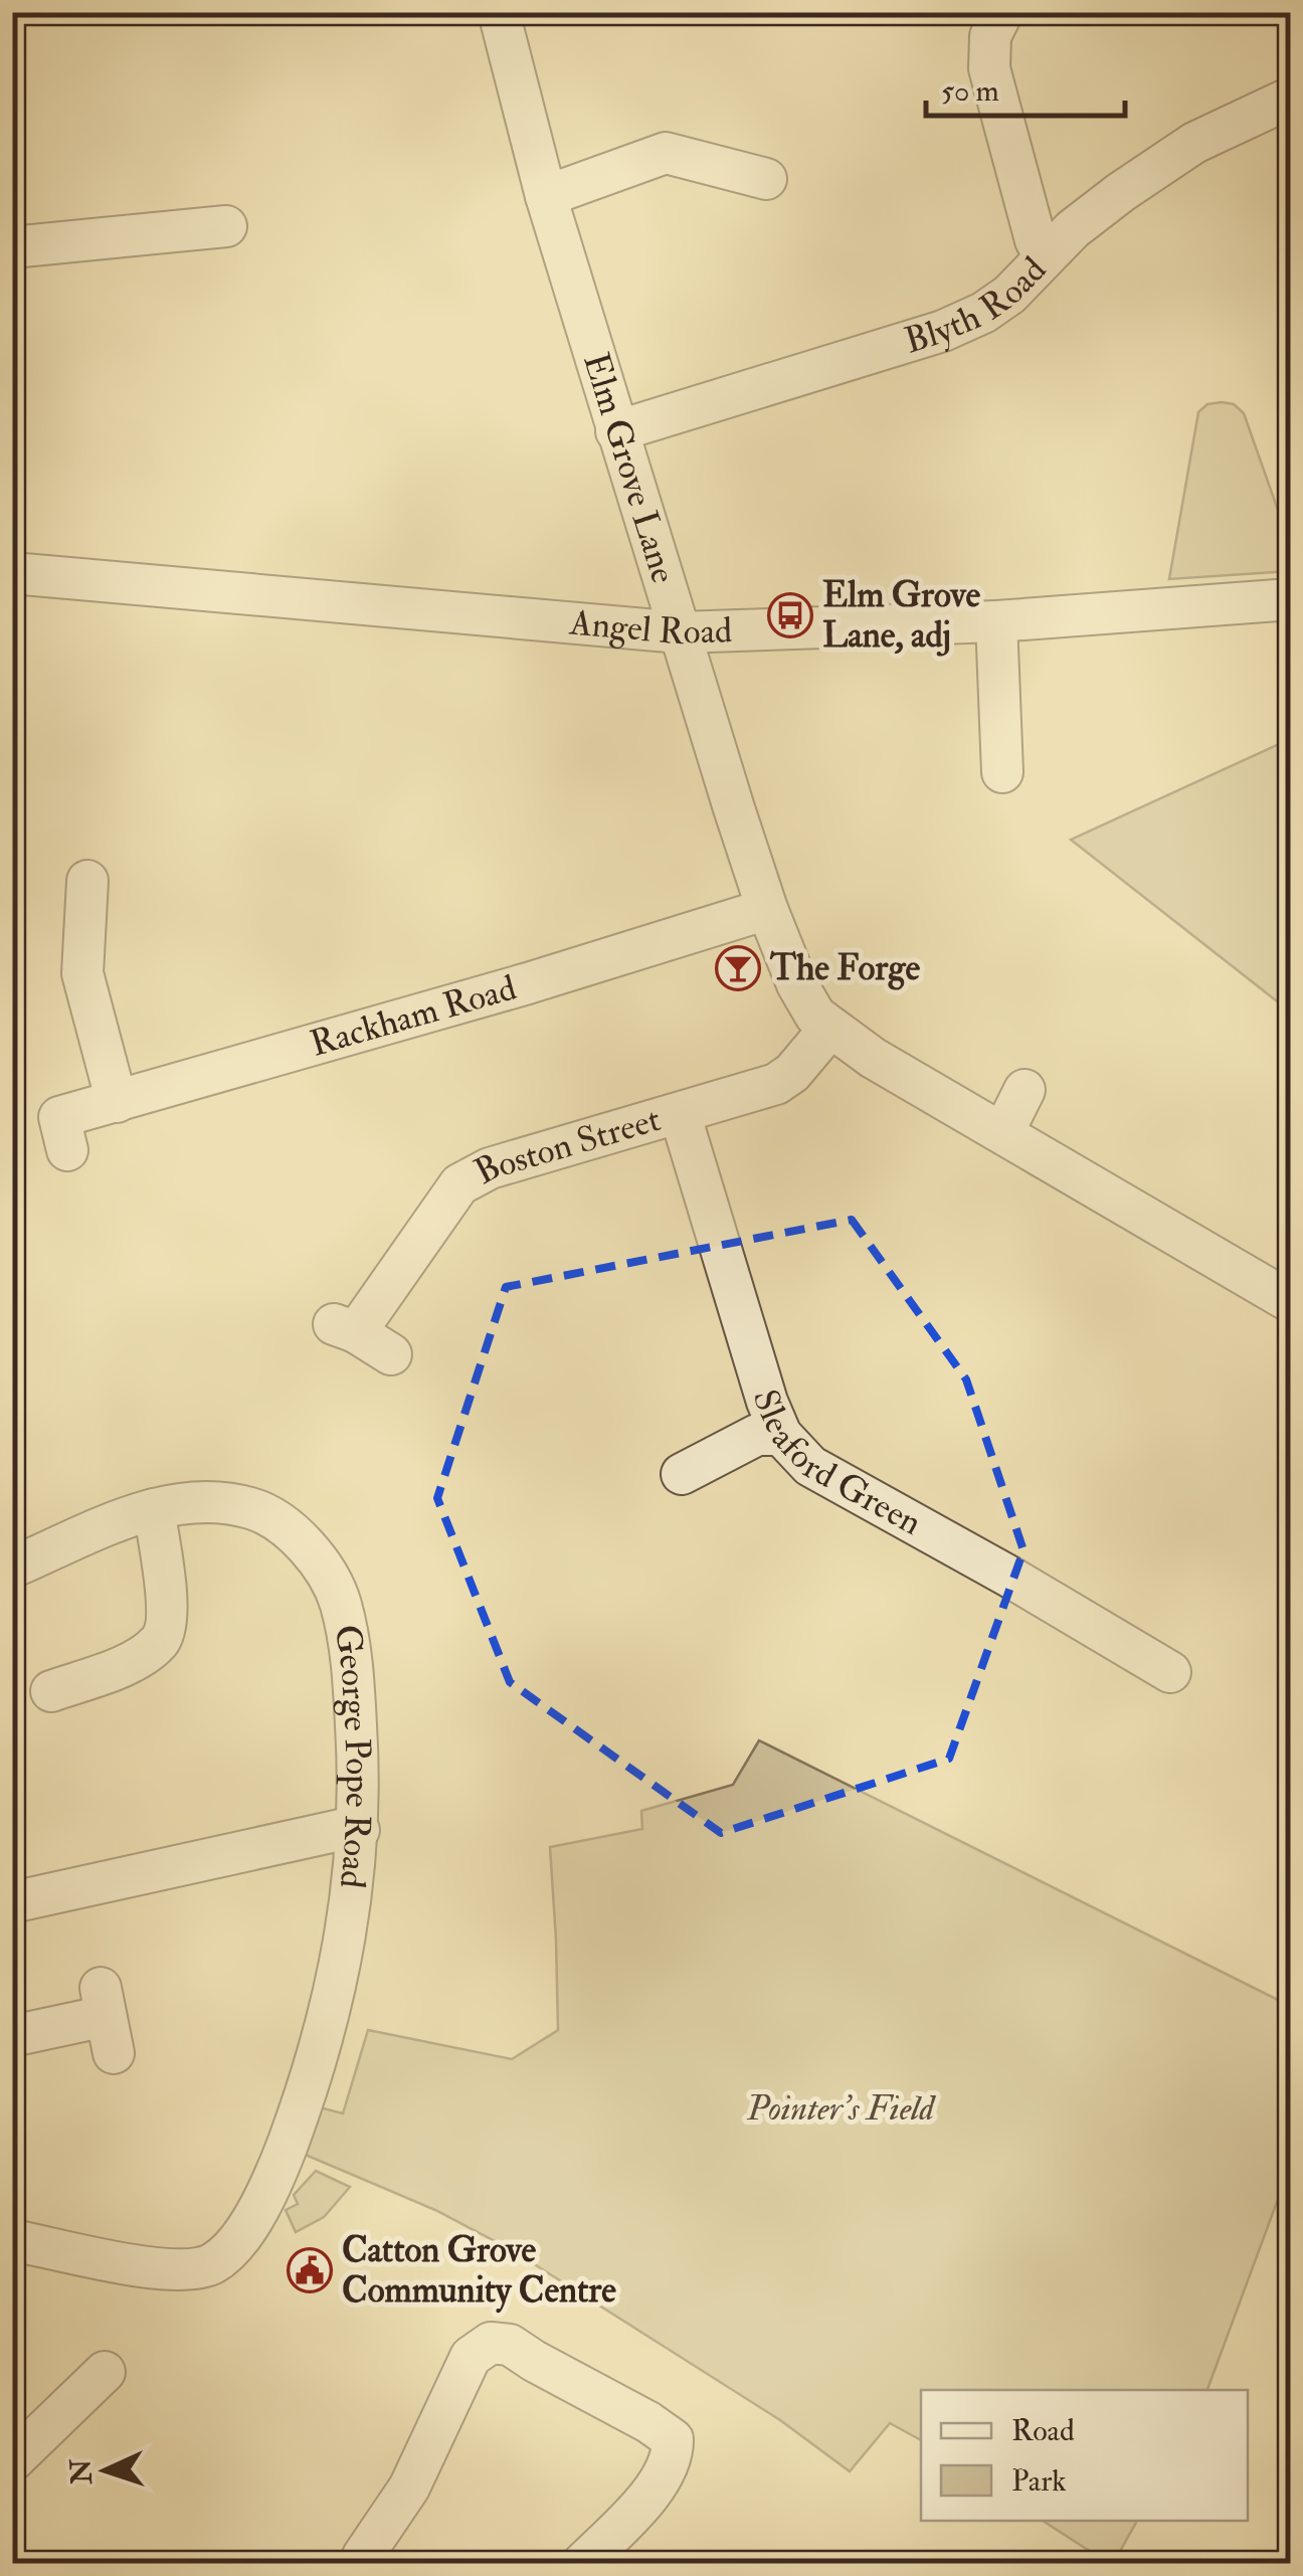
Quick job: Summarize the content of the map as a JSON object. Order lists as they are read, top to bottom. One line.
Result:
{"streets":{"street":["Blyth Road","Elm Grove Lane","Angel Road","Rackham Road","Boston Street","Sleaford Green","George Pope Road"]},"crossings":[["Blyth Road","Elm Grove Lane"],["Elm Grove Lane","Angel Road"],["Elm Grove Lane","Rackham Road"],["Elm Grove Lane","Boston Street"],["Boston Street","Sleaford Green"]],"parks":["Pointer's Field"],"places":{"bus stop":["Elm Grove Lane, adj"],"bar":["The Forge"],"public building":["Catton Grove Community Centre"]},"legend":["Road","Park"],"scale_bar":"50 m","north":"left"}
